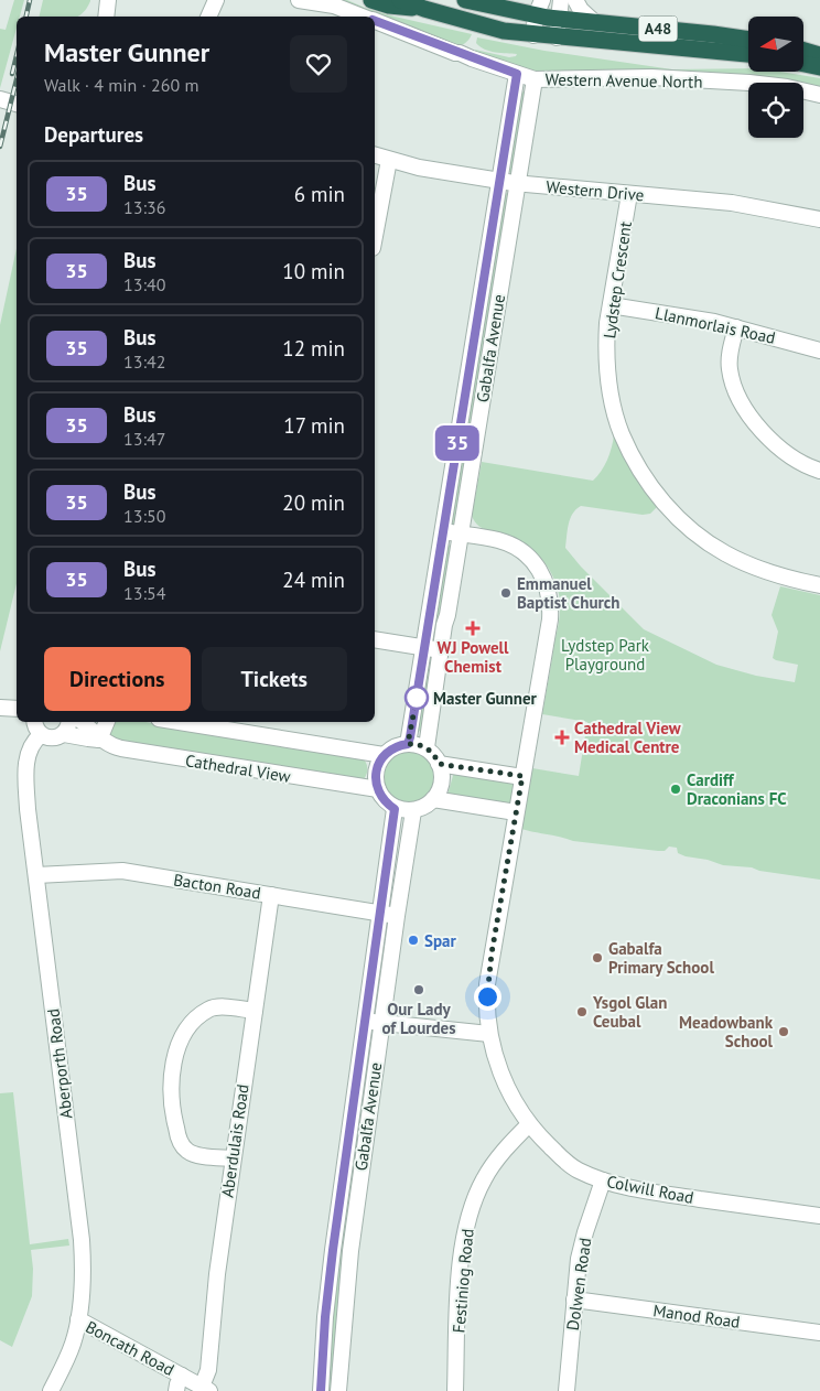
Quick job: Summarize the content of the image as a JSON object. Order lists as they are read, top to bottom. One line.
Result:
{"streets":{"highway":["A48"],"street":["Western Avenue North","Western Drive","Lydstep Crescent","Llanmorlais Road","Gabalfa Avenue","Cathedral View","Bacton Road","Aberporth Road","Aberdulais Road","Colwill Road","Festiniog Road","Dolwen Road","Manod Road","Boncath Road"]},"crossings":[["Western Avenue North","Gabalfa Avenue"],["Western Drive","Lydstep Crescent"],["Western Drive","Gabalfa Avenue"],["Lydstep Crescent","Llanmorlais Road"],["Gabalfa Avenue","Cathedral View"],["Gabalfa Avenue","Bacton Road"],["Gabalfa Avenue","Colwill Road"],["Cathedral View","Aberporth Road"],["Bacton Road","Aberporth Road"],["Bacton Road","Aberdulais Road"],["Aberporth Road","Boncath Road"],["Aberdulais Road","Boncath Road"],["Colwill Road","Festiniog Road"],["Colwill Road","Dolwen Road"],["Dolwen Road","Manod Road"]],"parks":["Lydstep Park Playground"],"places":{"other":["Emmanuel Baptist Church","Master Gunner","Cardiff Draconians FC","Spar","Gabalfa Primary School","Our Lady of Lourdes","Ysgol Glan Ceubal","Meadowbank School"],"health":["WJ Powell Chemist","Cathedral View Medical Centre"]},"lines":["bus line 35"],"north":"left","page":{"on_map":"35","heading":[["Master Gunner","Walk · 4 min · 260 m"],"Departures"],"list":[{"mark":"35","name":"Bus","note":"13:36","value":"6 min"},{"mark":"35","name":"Bus","note":"13:40","value":"10 min"},{"mark":"35","name":"Bus","note":"13:42","value":"12 min"},{"mark":"35","name":"Bus","note":"13:47","value":"17 min"},{"mark":"35","name":"Bus","note":"13:50","value":"20 min"},{"mark":"35","name":"Bus","note":"13:54","value":"24 min"}],"buttons":["Directions","Tickets"]}}
